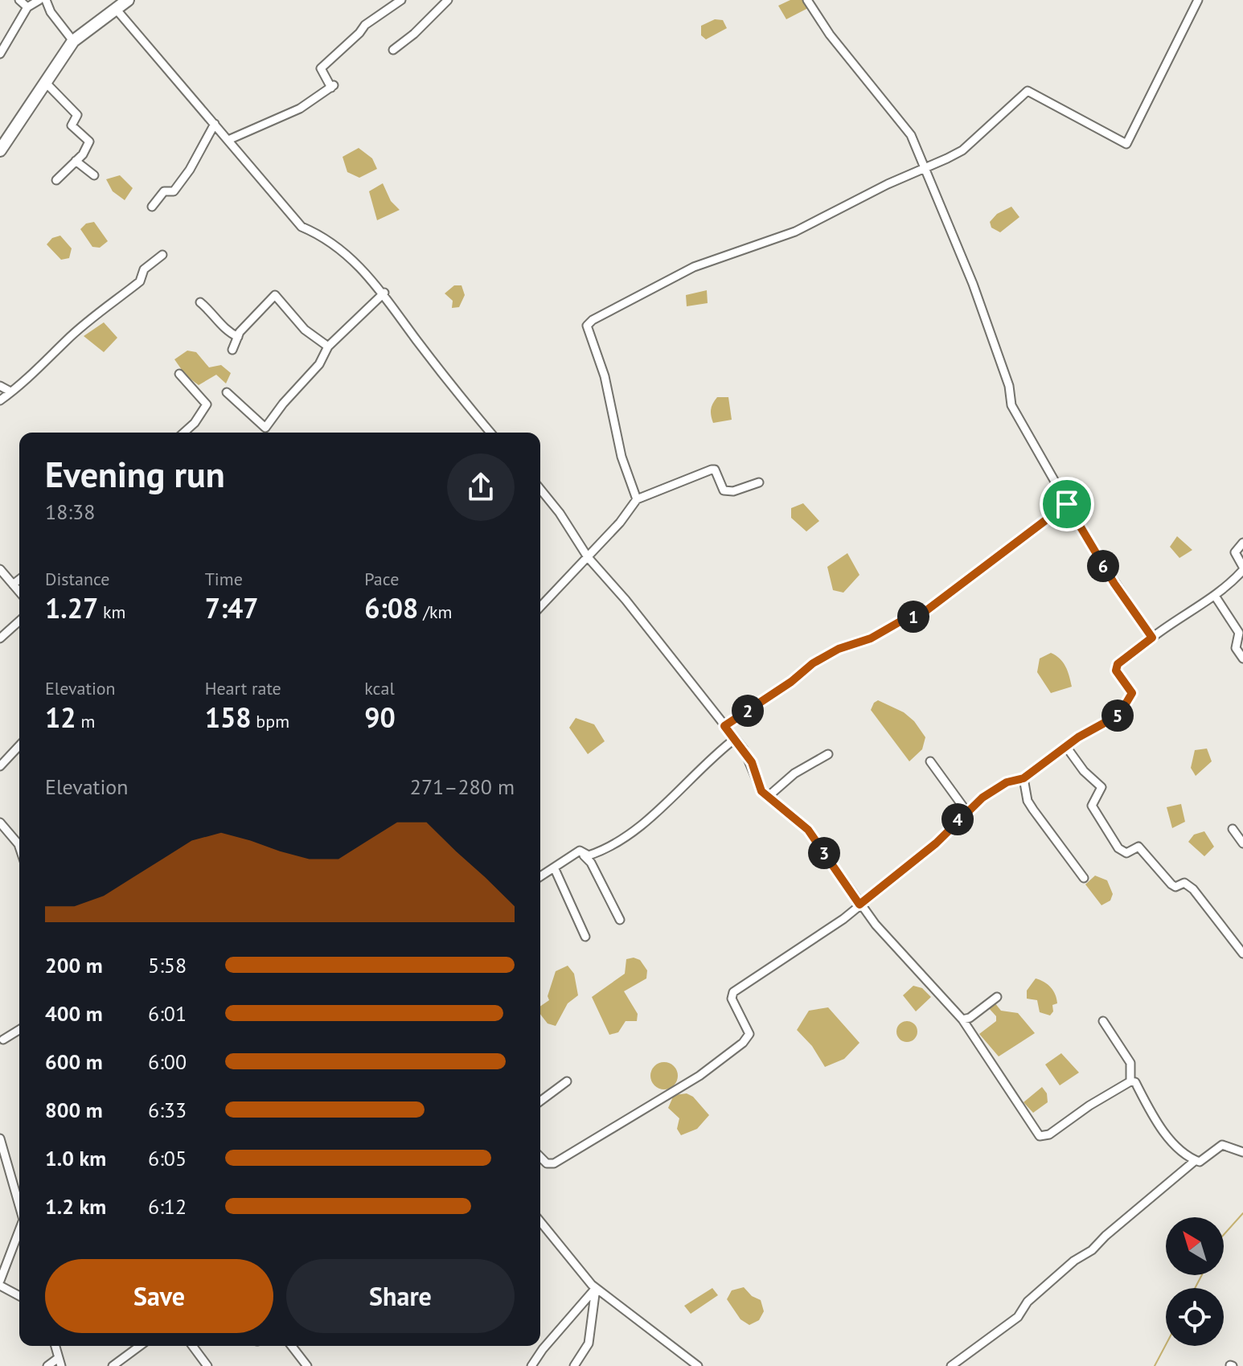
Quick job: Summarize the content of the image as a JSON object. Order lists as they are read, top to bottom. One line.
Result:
{"north":"top left","page":{"heading":["Evening run","18:38"],"stats":[["Distance","1.27 km"],["Time","7:47"],["Pace","6:08 /km"],["Elevation","12 m"],["Heart rate","158 bpm"],["kcal","90"]],"pins":["6","1","2","5","4","3"],"chart":["Elevation","271–280 m"],"list":[{"name":"200 m","note":"5:58"},{"name":"400 m","note":"6:01"},{"name":"600 m","note":"6:00"},{"name":"800 m","note":"6:33"},{"name":"1.0 km","note":"6:05"},{"name":"1.2 km","note":"6:12"}],"buttons":["Save","Share"]}}
